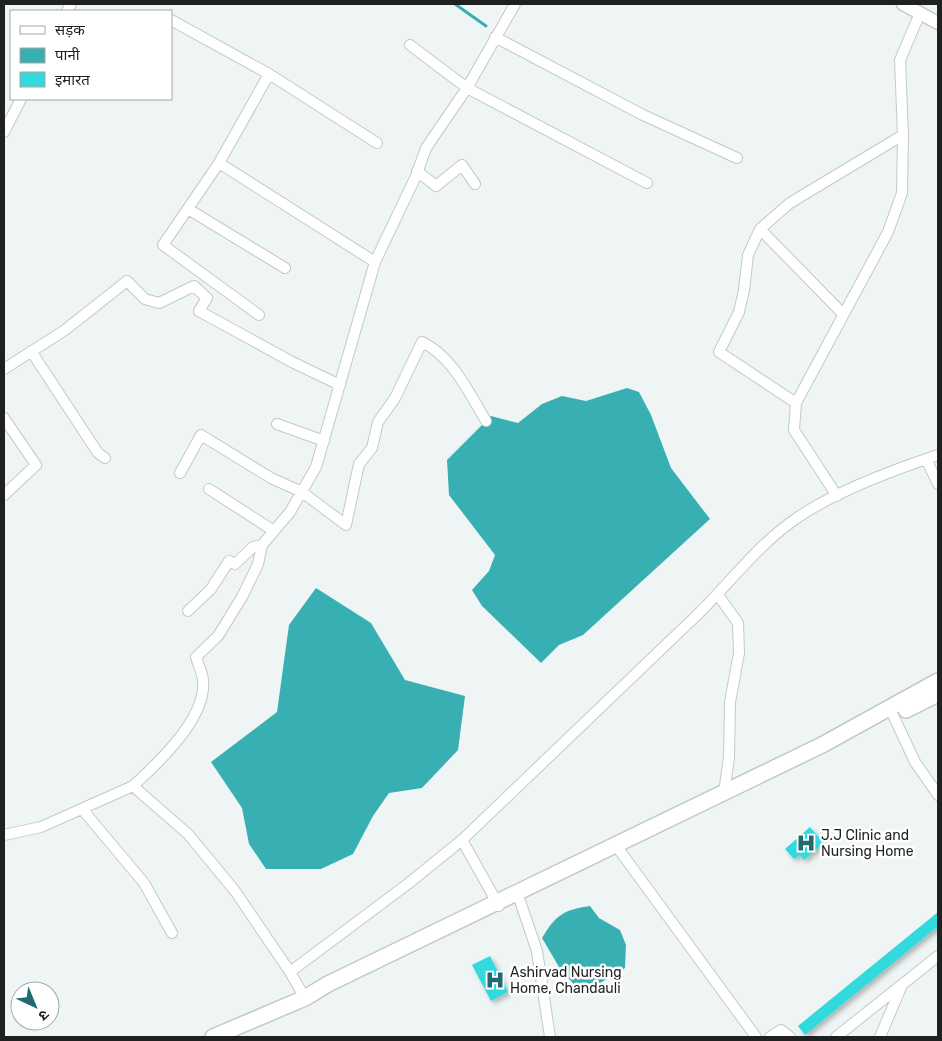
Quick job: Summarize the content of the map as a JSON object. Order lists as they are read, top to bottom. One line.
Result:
{"places":{"hospital":["J.J Clinic and Nursing Home","Ashirvad Nursing Home, Chandauli"]},"legend":["सड़क","पानी","इमारत"],"north":"bottom right"}
